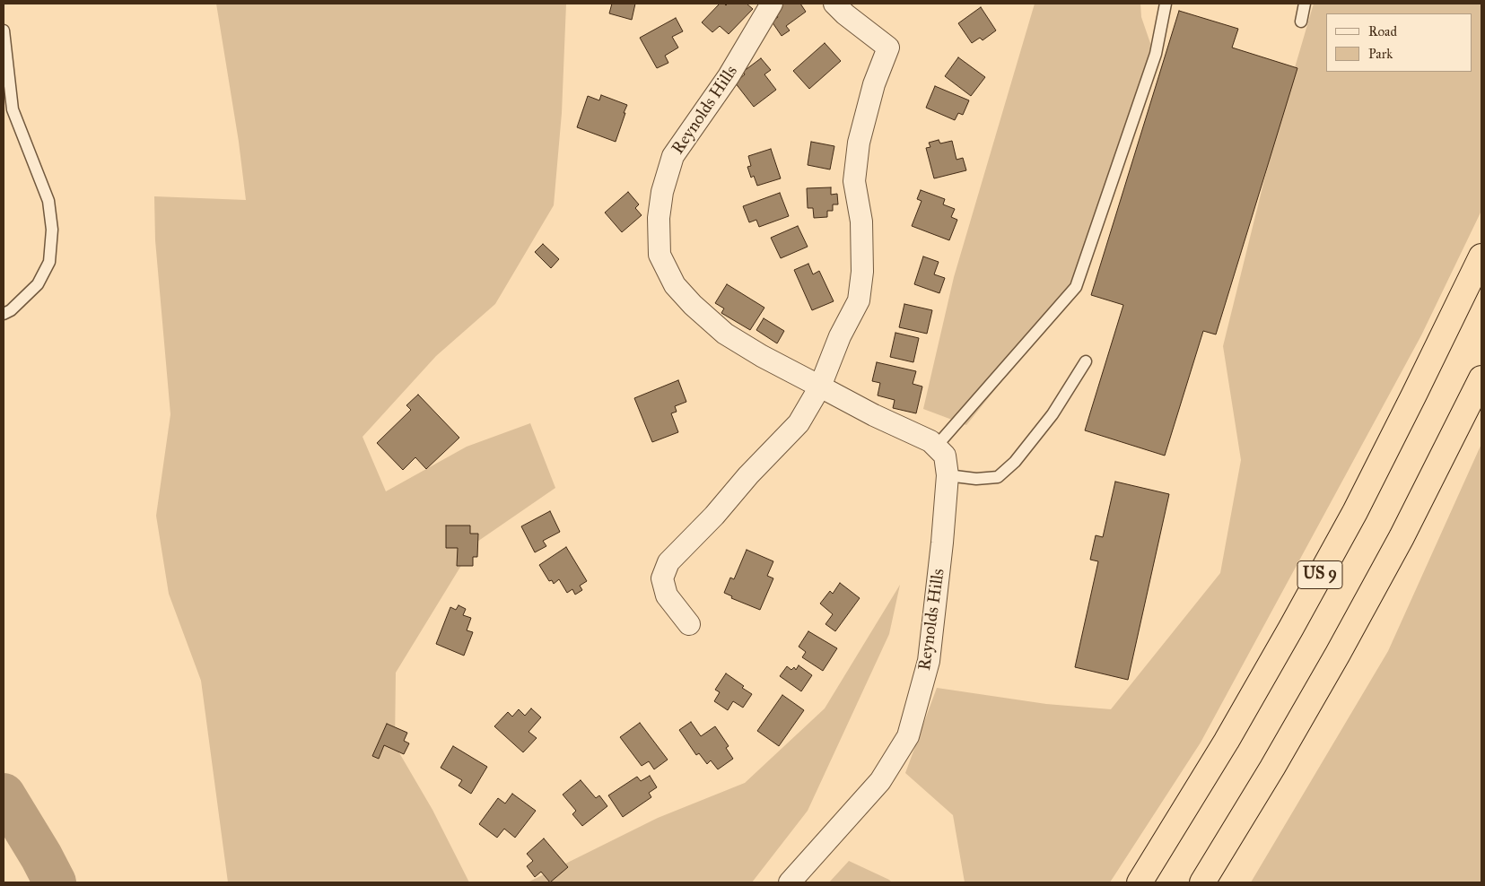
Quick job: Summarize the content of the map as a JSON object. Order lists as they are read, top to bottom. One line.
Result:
{"streets":{"highway":["US 9"],"street":["Reynolds Hills"]},"legend":["Road","Park"]}
